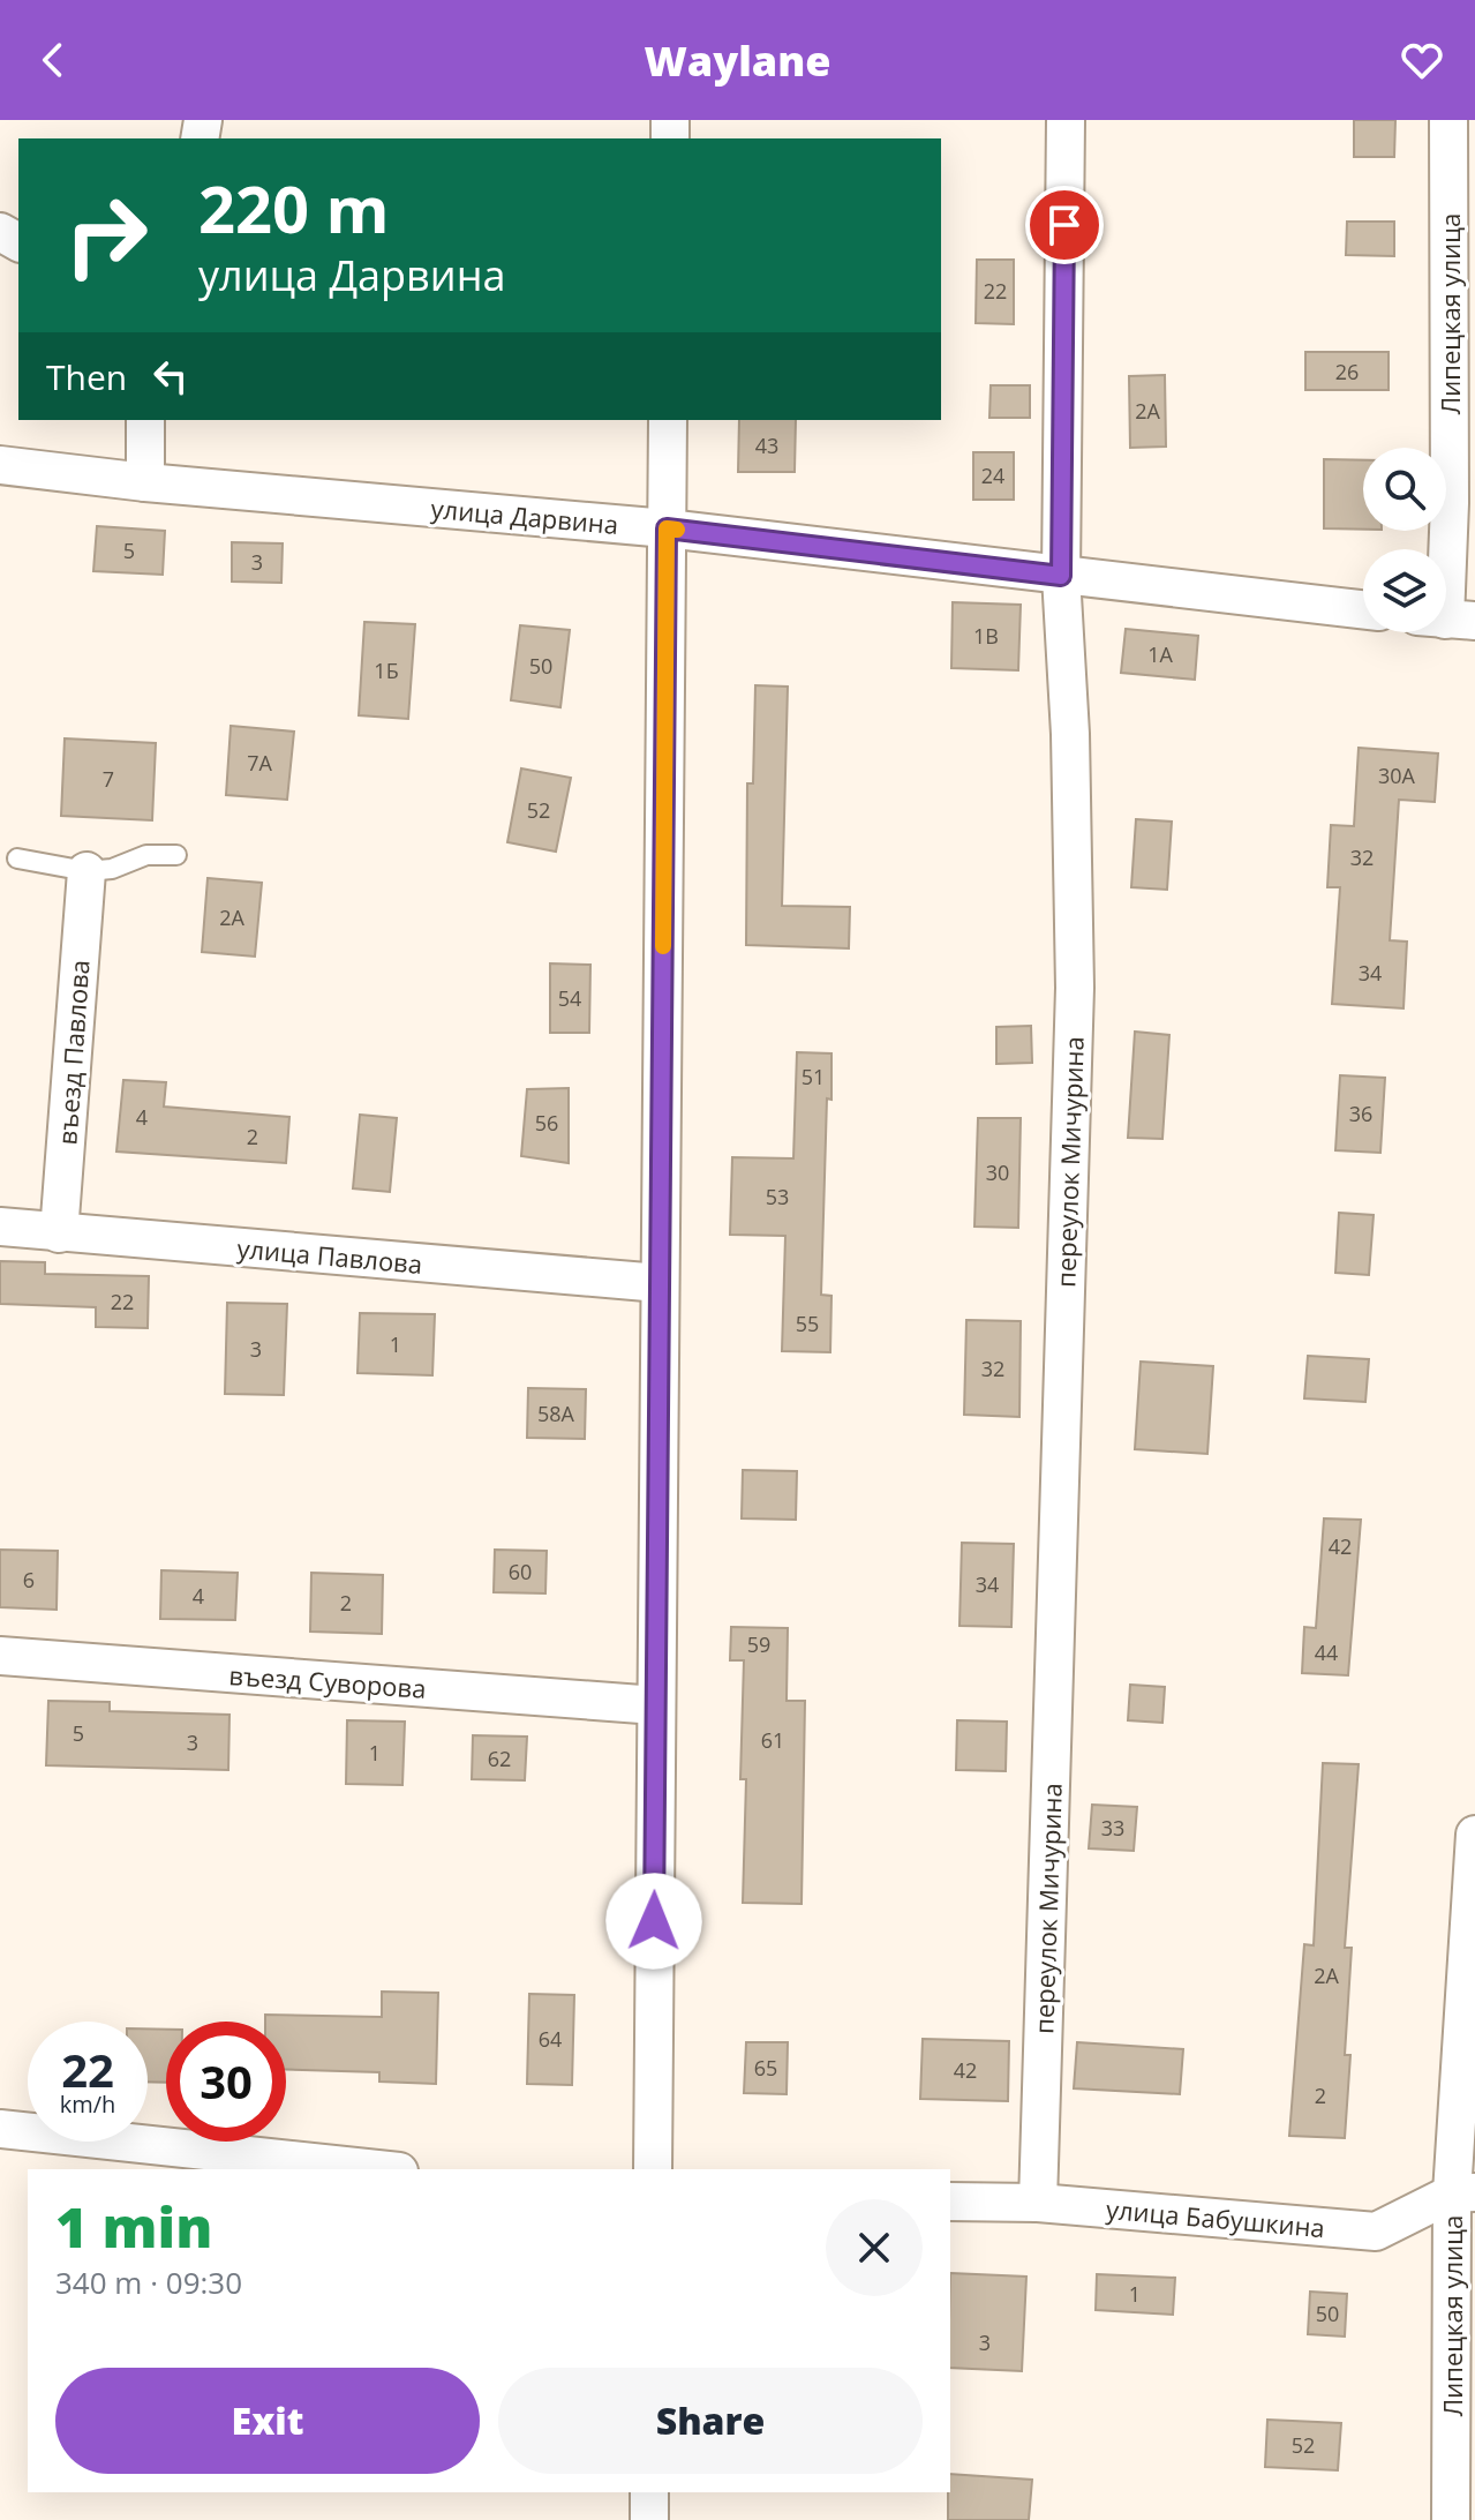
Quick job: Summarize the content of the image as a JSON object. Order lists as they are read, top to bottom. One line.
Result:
{"streets":{"street":["Липецкая улица","улица Дарвина","въезд Павлова","переулок Мичурина","улица Павлова","въезд Суворова","улица Бабушкина"]},"crossings":[["Липецкая улица","улица Бабушкина"],["улица Дарвина","переулок Мичурина"],["въезд Павлова","улица Павлова"],["переулок Мичурина","улица Бабушкина"]],"house_numbers":["22","26","2А","43","24","5","3","1В","1А","50","1Б","7А","30А","7","52","32","2А","34","54","51","36","4","56","2","30","53","22","55","1","3","32","58А","42","60","6","34","4","2","59","44","5","61","3","1","62","33","2А","64","65","42","2","1","50","3","52"],"page":{"header":"Waylane","turn":["220 m","улица Дарвина"],"then":"Then","speed":"22 km/h","limit":"30","heading":["1 min","340 m · 09:30"],"buttons":["Exit","Share"]}}
